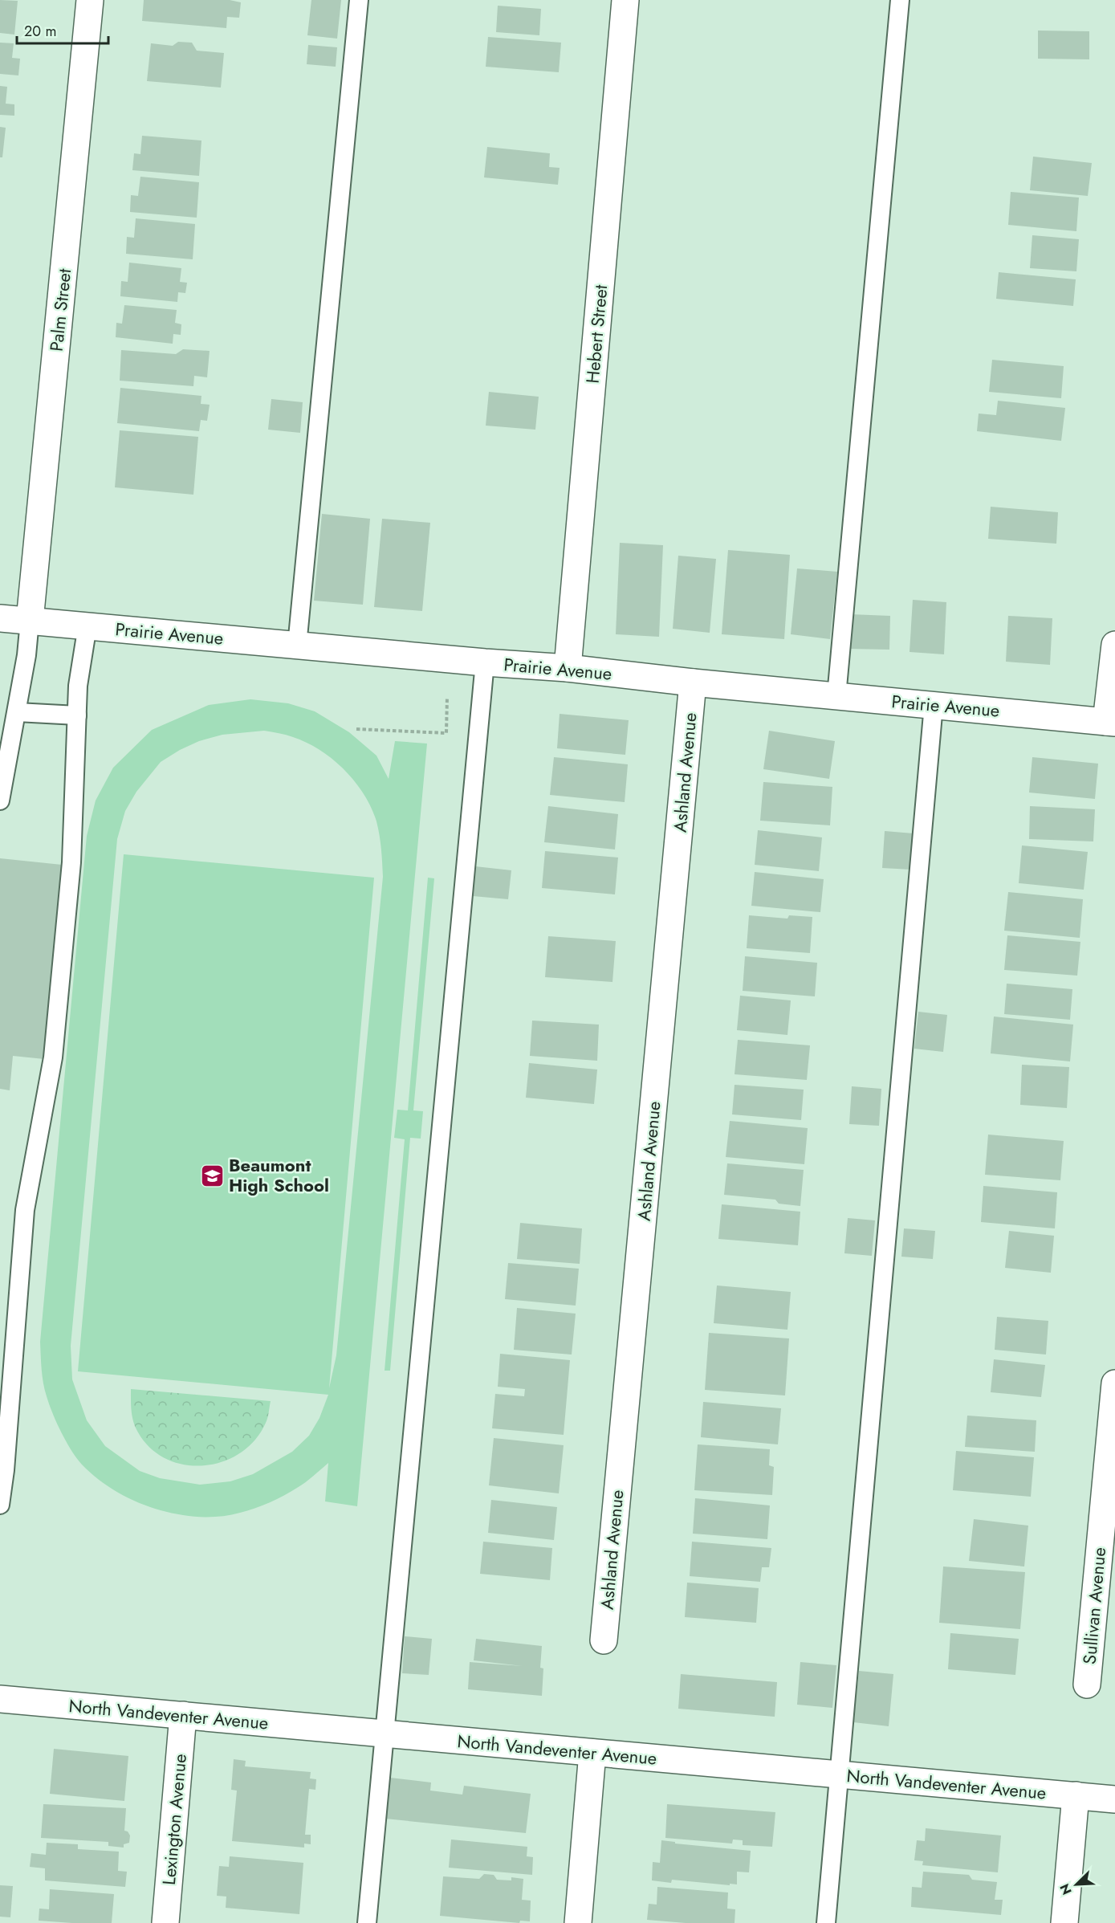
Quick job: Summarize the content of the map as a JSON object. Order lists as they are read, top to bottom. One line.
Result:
{"streets":{"street":["Palm Street","Hebert Street","Prairie Avenue","Ashland Avenue","Sullivan Avenue","North Vandeventer Avenue","Lexington Avenue"]},"crossings":[["Palm Street","Prairie Avenue"],["Hebert Street","Prairie Avenue"],["Prairie Avenue","Ashland Avenue"],["North Vandeventer Avenue","Lexington Avenue"]],"places":{"school or university":["Beaumont High School"]},"scale_bar":"20 m","north":"bottom left"}
